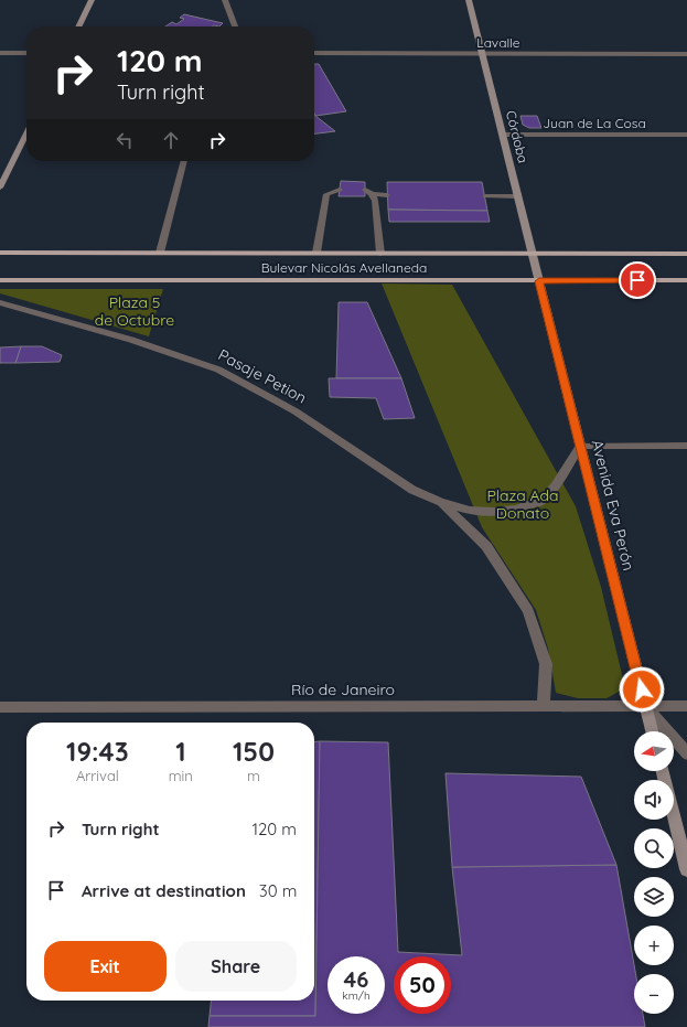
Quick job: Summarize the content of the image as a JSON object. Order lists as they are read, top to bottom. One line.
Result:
{"streets":{"main road":["Córdoba","Bulevar Nicolás Avellaneda","Avenida Eva Perón"],"street":["Lavalle","Juan de La Cosa","Pasaje Petion","Río de Janeiro"]},"crossings":[["Lavalle","Córdoba"],["Juan de La Cosa","Córdoba"],["Córdoba","Bulevar Nicolás Avellaneda"],["Córdoba","Avenida Eva Perón"],["Bulevar Nicolás Avellaneda","Avenida Eva Perón"],["Pasaje Petion","Avenida Eva Perón"],["Pasaje Petion","Río de Janeiro"],["Avenida Eva Perón","Río de Janeiro"]],"parks":["Plaza 5 de Octubre","Plaza Ada Donato"],"north":"left","page":{"turn":["120 m","Turn right"],"eta":["19:43","Arrival","1","min","150","m"],"map_buttons":["+","−"],"list":[{"name":"Turn right","value":"120 m"},{"name":"Arrive at destination","value":"30 m"}],"buttons":["Exit","Share"],"speed":"46 km/h","limit":"50"}}
